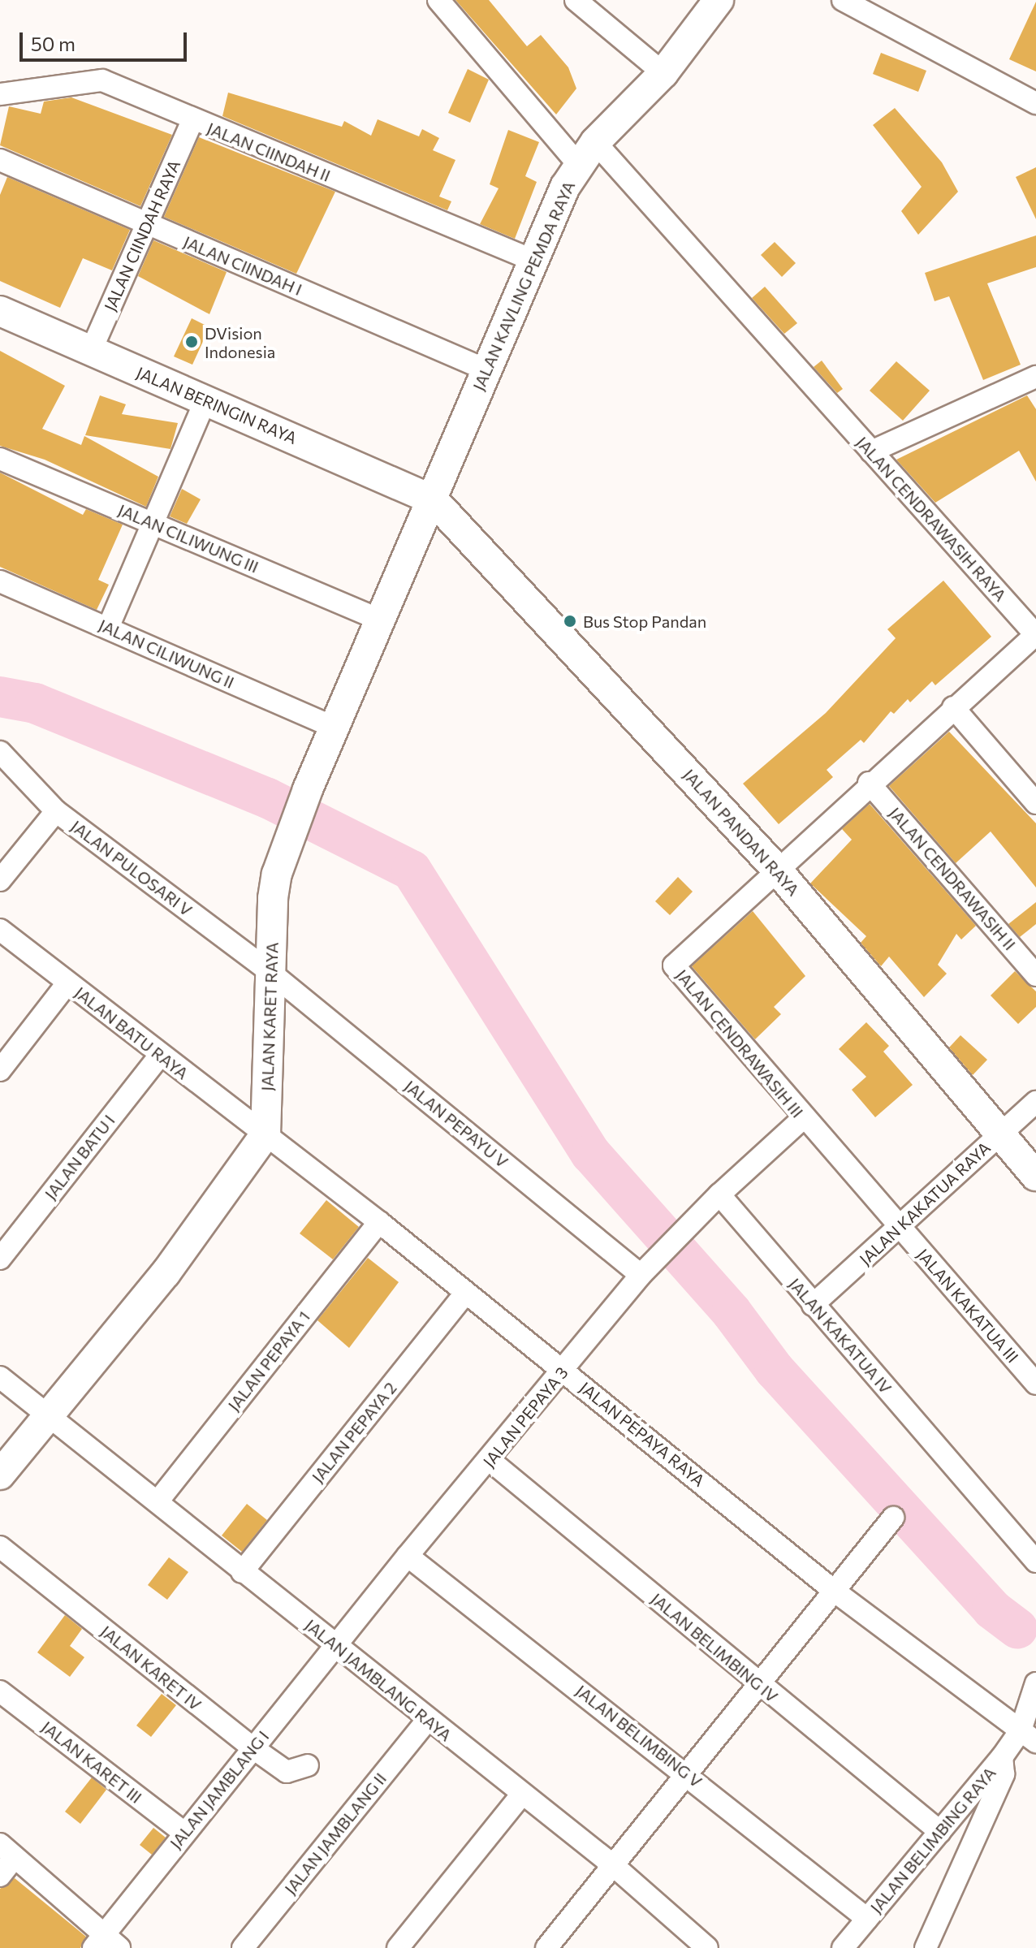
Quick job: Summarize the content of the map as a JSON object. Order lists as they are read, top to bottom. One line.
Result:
{"streets":{"street":["JALAN CIINDAH II","JALAN CIINDAH RAYA","JALAN CIINDAH I","JALAN KAVLING PEMDA RAYA","JALAN BERINGIN RAYA","JALAN CENDRAWASIH RAYA","JALAN CILIWUNG III","JALAN CILIWUNG II","JALAN PANDAN RAYA","JALAN PULOSARI V","JALAN CENDRAWASIH II","JALAN KARET RAYA","JALAN BATU RAYA","JALAN CENDRAWASIH III","JALAN PEPAYU V","JALAN BATU I","JALAN KAKATUA RAYA","JALAN KAKATUA III","JALAN KAKATUA IV","JALAN PEPAYA 1","JALAN PEPAYA 3","JALAN PEPAYA 2","JALAN PEPAYA RAYA","JALAN BELIMBING IV","JALAN KARET IV","JALAN JAMBLANG RAYA","JALAN BELIMBING V","JALAN KARET III","JALAN JAMBLANG I","JALAN JAMBLANG II","JALAN BELIMBING RAYA"]},"crossings":[["JALAN CIINDAH II","JALAN CIINDAH RAYA"],["JALAN CIINDAH II","JALAN KAVLING PEMDA RAYA"],["JALAN CIINDAH RAYA","JALAN CIINDAH I"],["JALAN CIINDAH RAYA","JALAN BERINGIN RAYA"],["JALAN CIINDAH I","JALAN KAVLING PEMDA RAYA"],["JALAN KAVLING PEMDA RAYA","JALAN BERINGIN RAYA"],["JALAN KAVLING PEMDA RAYA","JALAN CENDRAWASIH RAYA"],["JALAN KAVLING PEMDA RAYA","JALAN PANDAN RAYA"],["JALAN KAVLING PEMDA RAYA","JALAN KARET RAYA"],["JALAN BERINGIN RAYA","JALAN PANDAN RAYA"],["JALAN BERINGIN RAYA","JALAN KARET RAYA"],["JALAN CENDRAWASIH RAYA","JALAN PANDAN RAYA"],["JALAN CENDRAWASIH RAYA","JALAN CENDRAWASIH II"],["JALAN CENDRAWASIH RAYA","JALAN CENDRAWASIH III"],["JALAN CILIWUNG III","JALAN KARET RAYA"],["JALAN CILIWUNG II","JALAN KARET RAYA"],["JALAN PANDAN RAYA","JALAN KARET RAYA"],["JALAN PANDAN RAYA","JALAN CENDRAWASIH III"],["JALAN PANDAN RAYA","JALAN KAKATUA RAYA"],["JALAN PULOSARI V","JALAN KARET RAYA"],["JALAN PULOSARI V","JALAN PEPAYU V"],["JALAN KARET RAYA","JALAN BATU RAYA"],["JALAN KARET RAYA","JALAN PEPAYU V"],["JALAN KARET RAYA","JALAN PEPAYA RAYA"],["JALAN BATU RAYA","JALAN BATU I"],["JALAN BATU RAYA","JALAN PEPAYA RAYA"],["JALAN CENDRAWASIH III","JALAN KAKATUA RAYA"],["JALAN CENDRAWASIH III","JALAN KAKATUA III"],["JALAN PEPAYU V","JALAN PEPAYA 3"],["JALAN KAKATUA RAYA","JALAN KAKATUA III"],["JALAN KAKATUA RAYA","JALAN KAKATUA IV"],["JALAN KAKATUA IV","JALAN PEPAYA 3"],["JALAN PEPAYA 1","JALAN PEPAYA RAYA"],["JALAN PEPAYA 1","JALAN JAMBLANG RAYA"],["JALAN PEPAYA 3","JALAN PEPAYA RAYA"],["JALAN PEPAYA 3","JALAN BELIMBING IV"],["JALAN PEPAYA 3","JALAN JAMBLANG RAYA"],["JALAN PEPAYA 3","JALAN BELIMBING V"],["JALAN PEPAYA 3","JALAN JAMBLANG I"],["JALAN PEPAYA 2","JALAN PEPAYA RAYA"],["JALAN PEPAYA 2","JALAN JAMBLANG RAYA"],["JALAN PEPAYA RAYA","JALAN BELIMBING RAYA"],["JALAN BELIMBING IV","JALAN BELIMBING RAYA"],["JALAN KARET IV","JALAN JAMBLANG I"],["JALAN JAMBLANG RAYA","JALAN JAMBLANG I"],["JALAN JAMBLANG RAYA","JALAN JAMBLANG II"],["JALAN BELIMBING V","JALAN BELIMBING RAYA"],["JALAN KARET III","JALAN JAMBLANG I"]],"places":["DVision Indonesia","Bus Stop Pandan"],"scale_bar":"50 m"}
